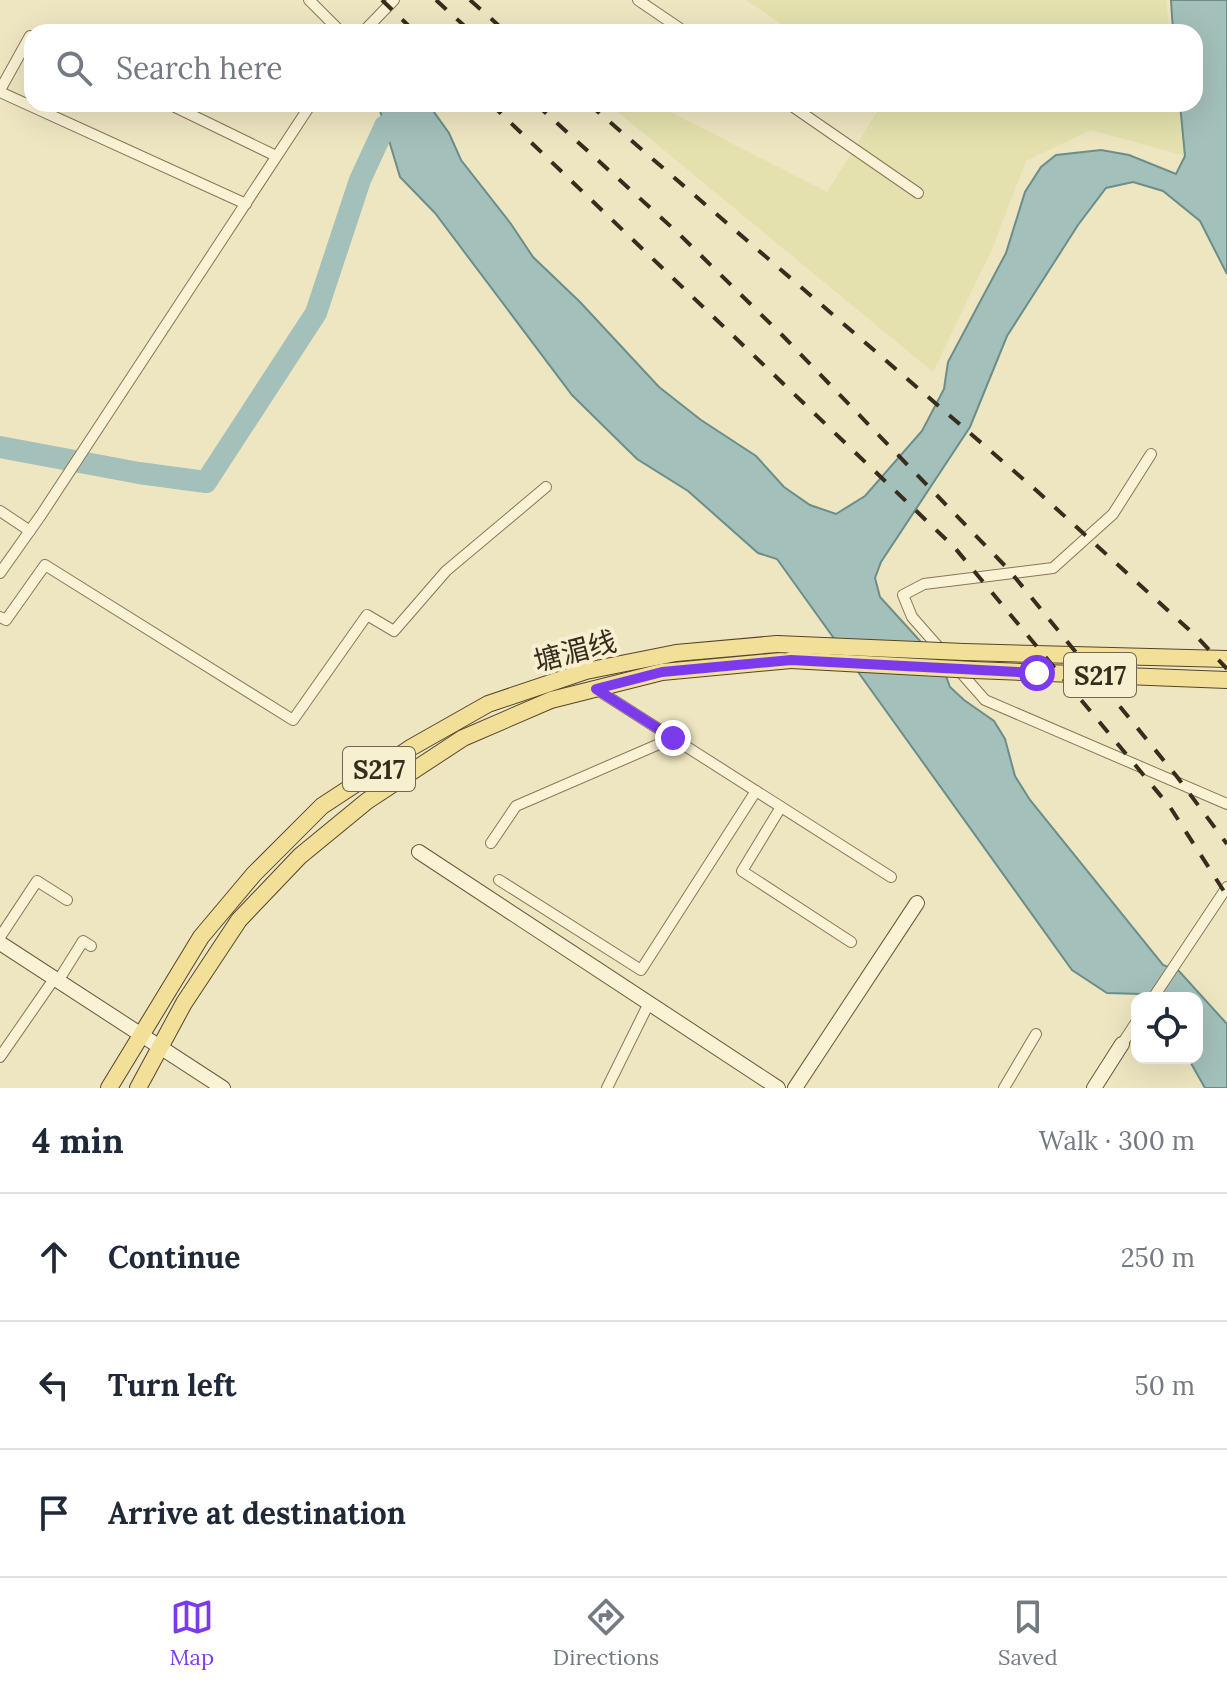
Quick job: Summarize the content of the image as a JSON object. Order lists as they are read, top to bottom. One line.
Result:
{"streets":{"main road":["塘湄线","S217"]},"page":{"search":"Search here","heading":["4 min","Walk · 300 m"],"list":[["Continue","250 m"],["Turn left","50 m"],"Arrive at destination"],"nav":["Map","Directions","Saved"]}}
